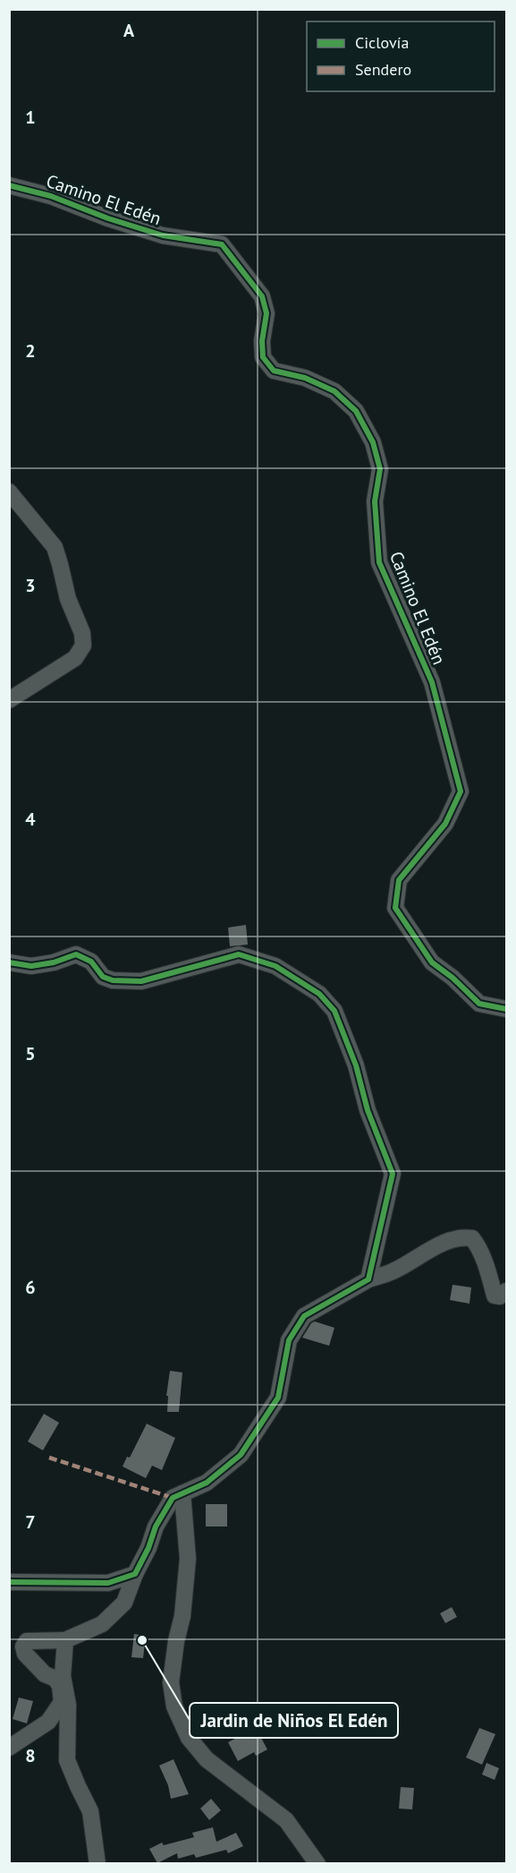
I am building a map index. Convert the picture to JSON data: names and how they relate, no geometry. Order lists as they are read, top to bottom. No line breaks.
{"streets":{"street":["Camino El Edén"]},"places":["Jardin de Niños El Edén"],"legend":["Ciclovía","Sendero"],"grid":{"columns":["A"],"rows":["1","2","3","4","5","6","7","8"]}}
